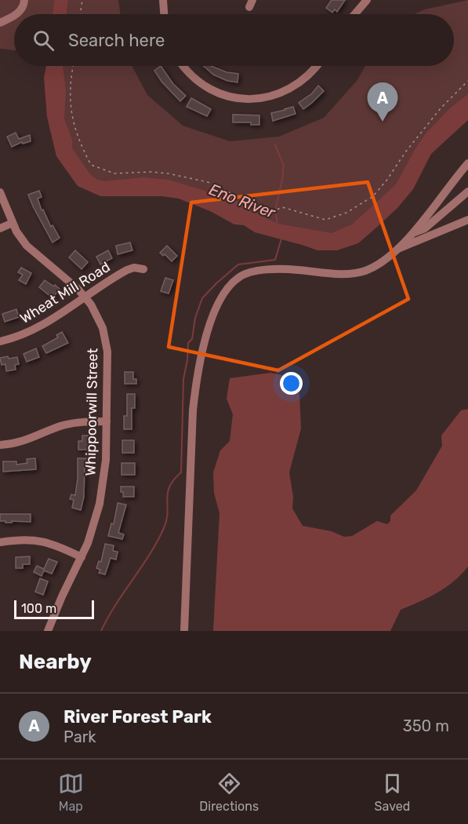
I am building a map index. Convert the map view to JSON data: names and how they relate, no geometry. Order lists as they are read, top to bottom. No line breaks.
{"streets":{"street":["Wheat Mill Road","Whippoorwill Street"]},"crossings":[["Wheat Mill Road","Whippoorwill Street"]],"water":["Eno River"],"scale_bar":"100 m","page":{"search":"Search here","pins":"A","scale":"100 m","heading":"Nearby","list":[{"mark":"A","name":"River Forest Park","note":"Park","value":"350 m"}],"nav":["Map","Directions","Saved"]}}
